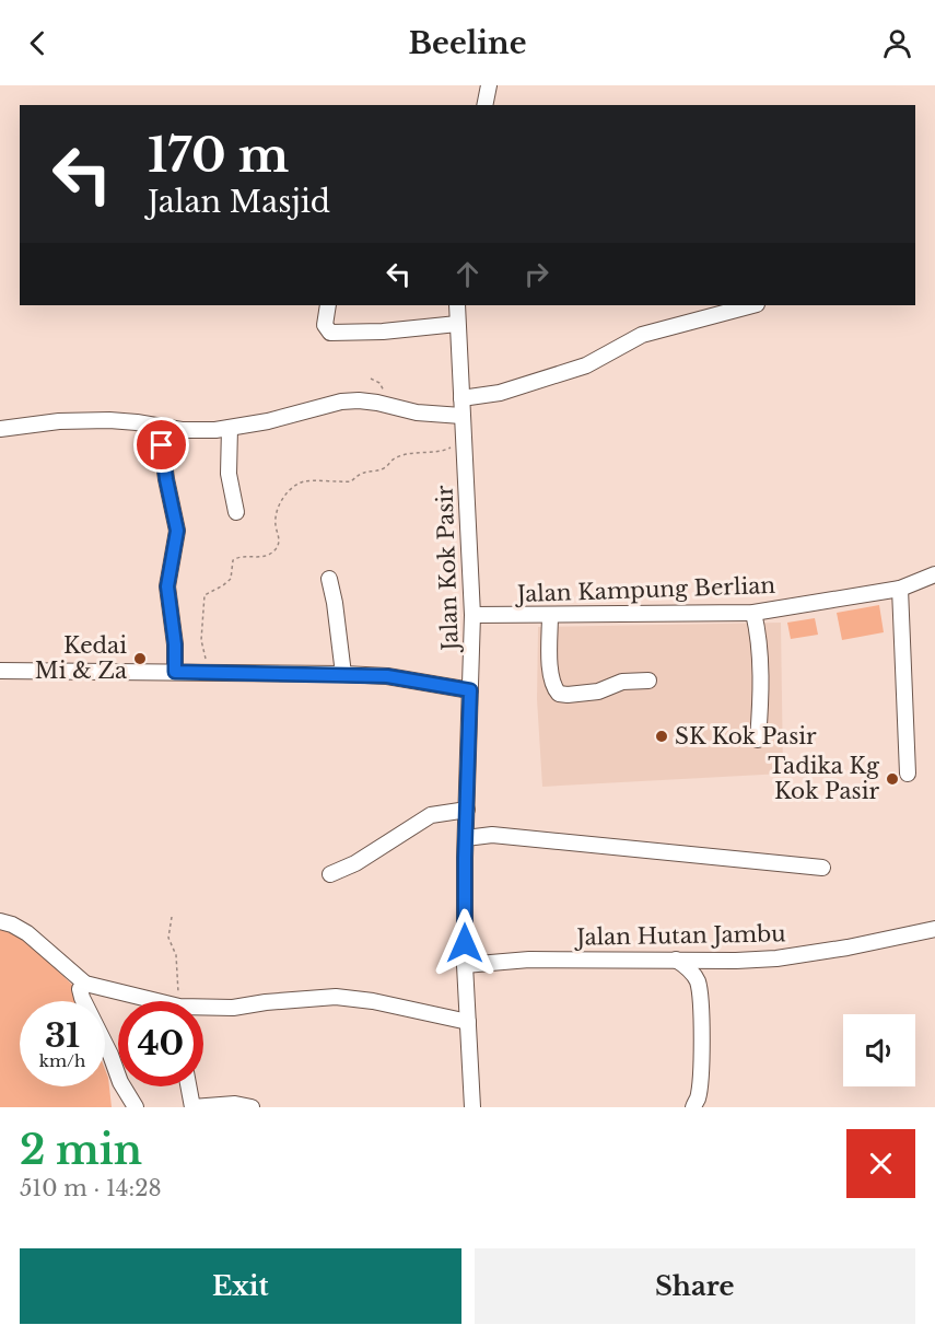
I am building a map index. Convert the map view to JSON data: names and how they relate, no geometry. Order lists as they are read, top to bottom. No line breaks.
{"streets":{"street":["Jalan Kok Pasir","Jalan Kampung Berlian","Jalan Hutan Jambu"]},"crossings":[["Jalan Kok Pasir","Jalan Kampung Berlian"],["Jalan Kok Pasir","Jalan Hutan Jambu"]],"places":["Kedai Mi & Za","SK Kok Pasir","Tadika Kg Kok Pasir"],"page":{"header":"Beeline","turn":["170 m","Jalan Masjid"],"speed":"31 km/h","limit":"40","heading":["2 min","510 m · 14:28"],"buttons":["Exit","Share"]}}
